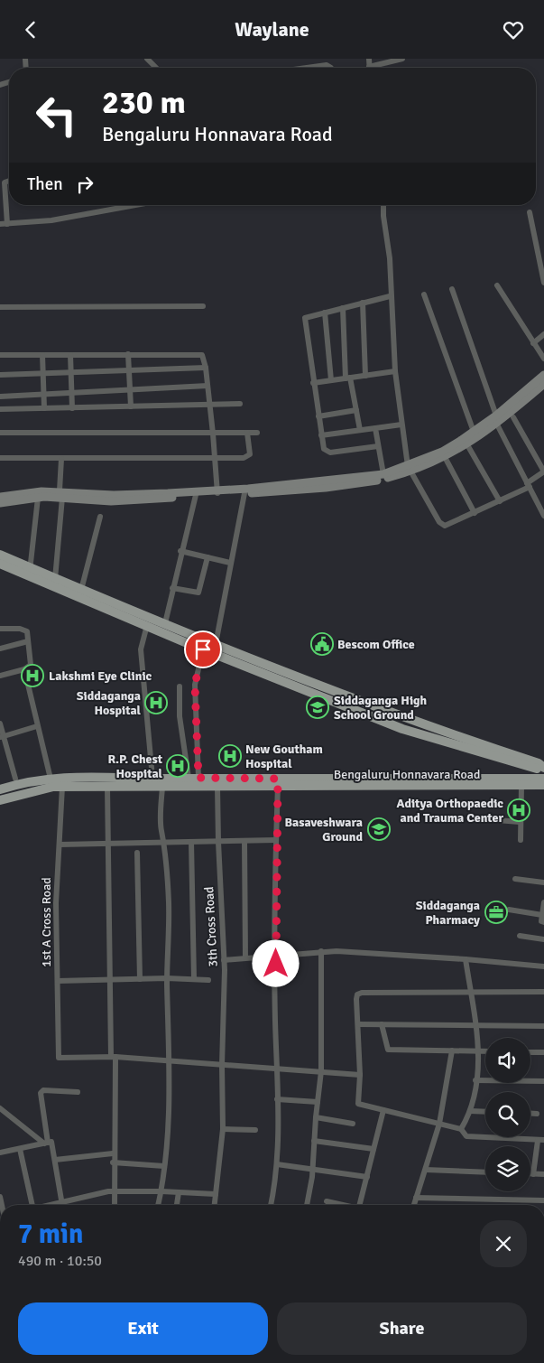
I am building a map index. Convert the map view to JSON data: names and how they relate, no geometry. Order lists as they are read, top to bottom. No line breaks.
{"streets":{"main road":["Bengaluru Honnavara Road"],"street":["1st A Cross Road","3th Cross Road"]},"crossings":[["Bengaluru Honnavara Road","1st A Cross Road"],["Bengaluru Honnavara Road","3th Cross Road"]],"places":{"public building":["Bescom Office"],"hospital":["Lakshmi Eye Clinic","Siddaganga Hospital","New Goutham Hospital","R.P. Chest Hospital","Aditya Orthopaedic and Trauma Center"],"school or university":["Siddaganga High School Ground","Basaveshwara Ground"],"office":["Siddaganga Pharmacy"]},"page":{"header":"Waylane","turn":["230 m","Bengaluru Honnavara Road"],"then":"Then","heading":["7 min","490 m · 10:50"],"buttons":["Exit","Share"]}}
